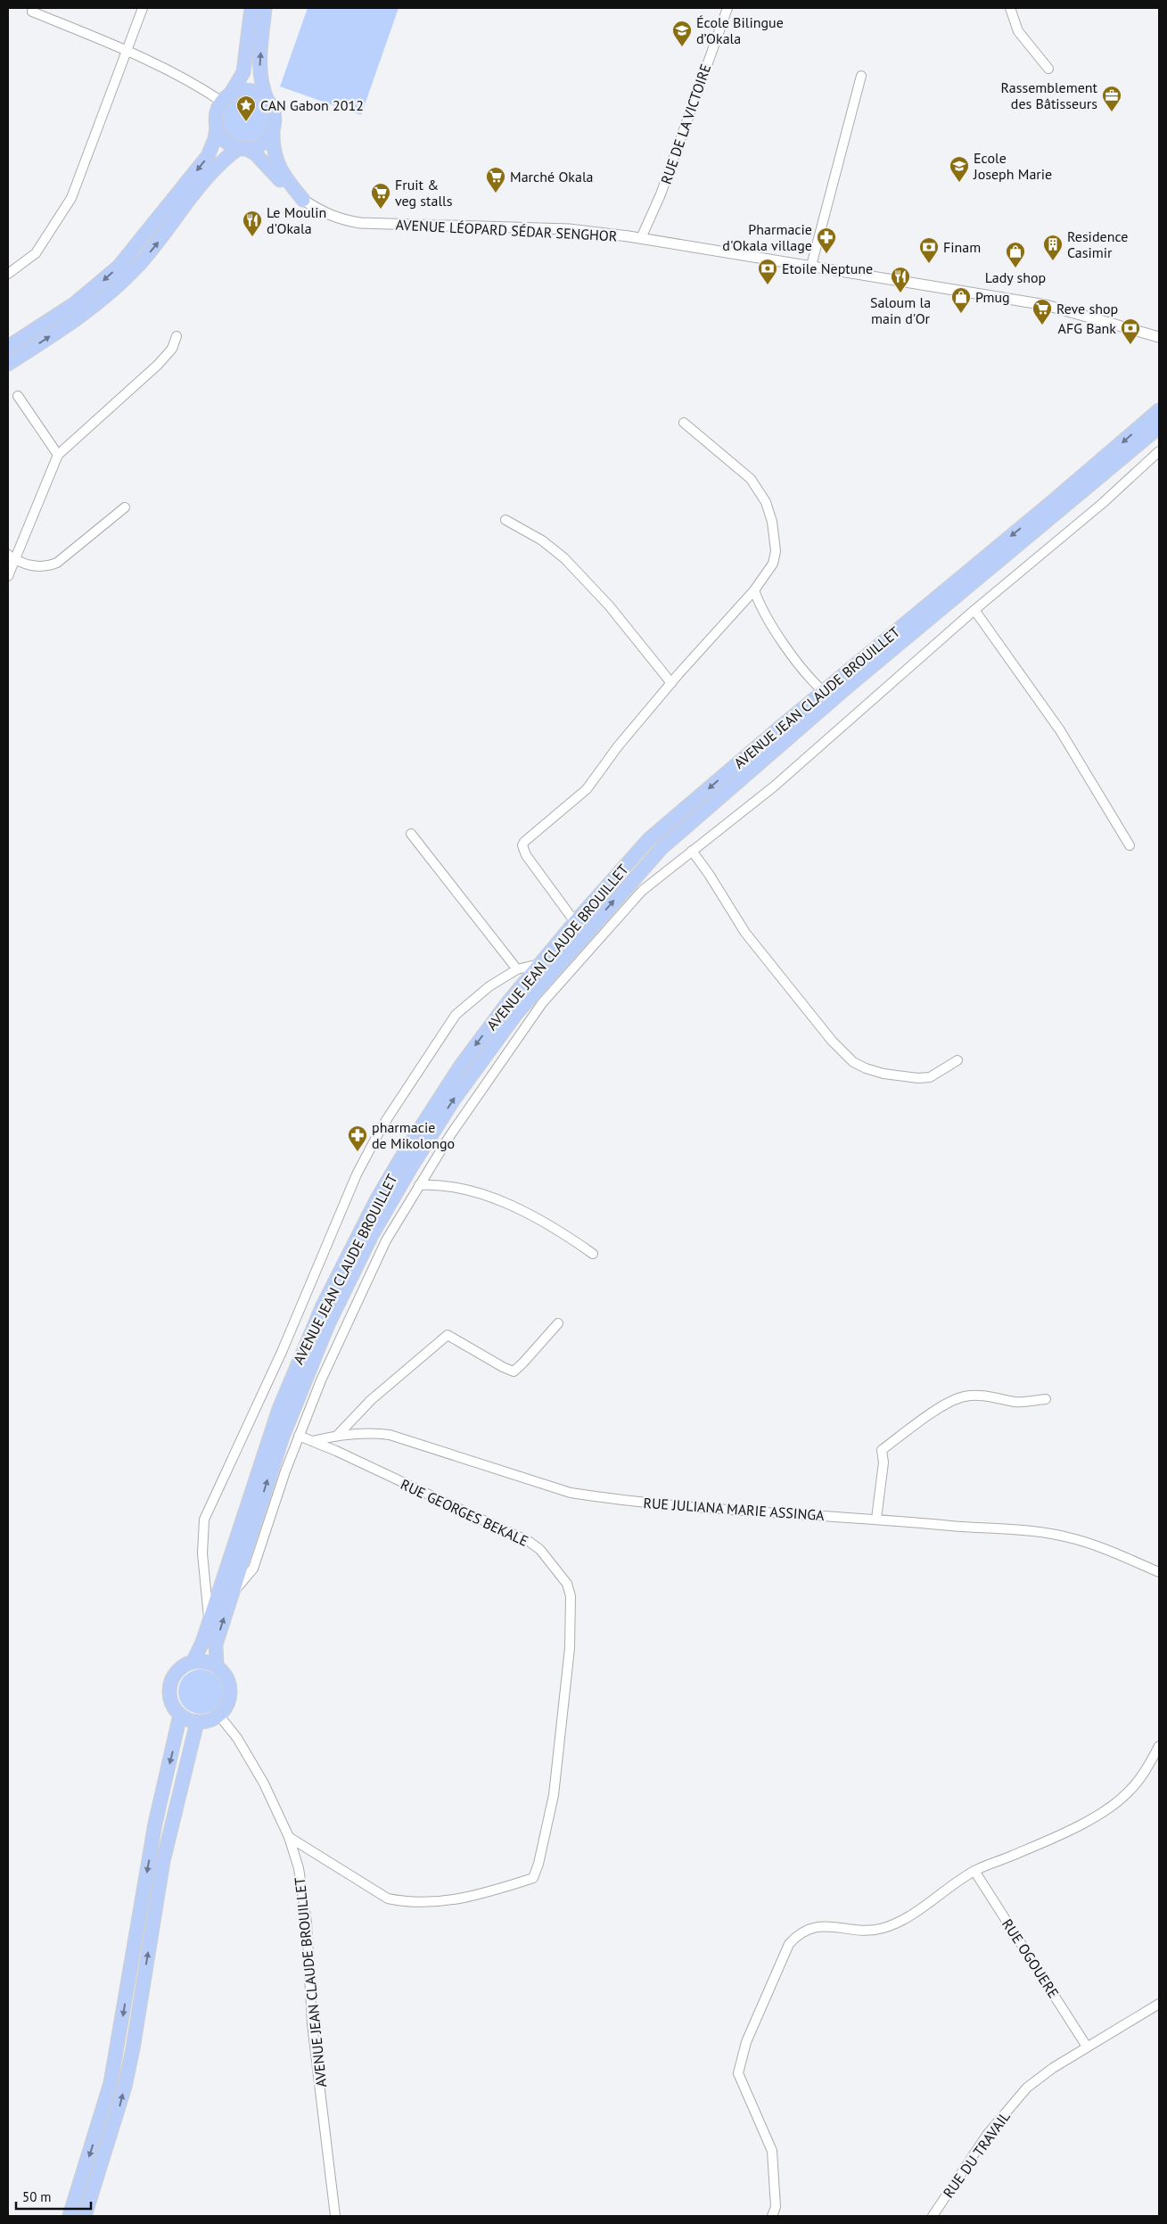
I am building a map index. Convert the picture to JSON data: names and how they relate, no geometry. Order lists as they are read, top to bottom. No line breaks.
{"streets":{"main road":["AVENUE JEAN CLAUDE BROUILLET"],"street":["RUE DE LA VICTOIRE","AVENUE LÉOPARD SÉDAR SENGHOR","RUE JULIANA MARIE ASSINGA","RUE GEORGES BEKALE","RUE OGOUERE","RUE DU TRAVAIL"]},"crossings":[["RUE DE LA VICTOIRE","AVENUE LÉOPARD SÉDAR SENGHOR"],["AVENUE JEAN CLAUDE BROUILLET","RUE GEORGES BEKALE"],["RUE JULIANA MARIE ASSINGA","RUE GEORGES BEKALE"],["RUE OGOUERE","RUE DU TRAVAIL"]],"places":{"school or university":["École Bilingue d’Okala","Ecole Joseph Marie"],"office":["Rassemblement des Bâtisseurs"],"place":["CAN Gabon 2012"],"supermarket":["Marché Okala","Fruit & veg stalls","Reve shop"],"restaurant":["Le Moulin d'Okala","Saloum la main d'Or"],"pharmacy":["Pharmacie d'Okala village","pharmacie de Mikolongo"],"building":["Residence Casimir"],"bank":["Finam","Etoile Neptune","AFG Bank"],"shop":["Lady shop","Pmug"]},"scale_bar":"50 m"}
